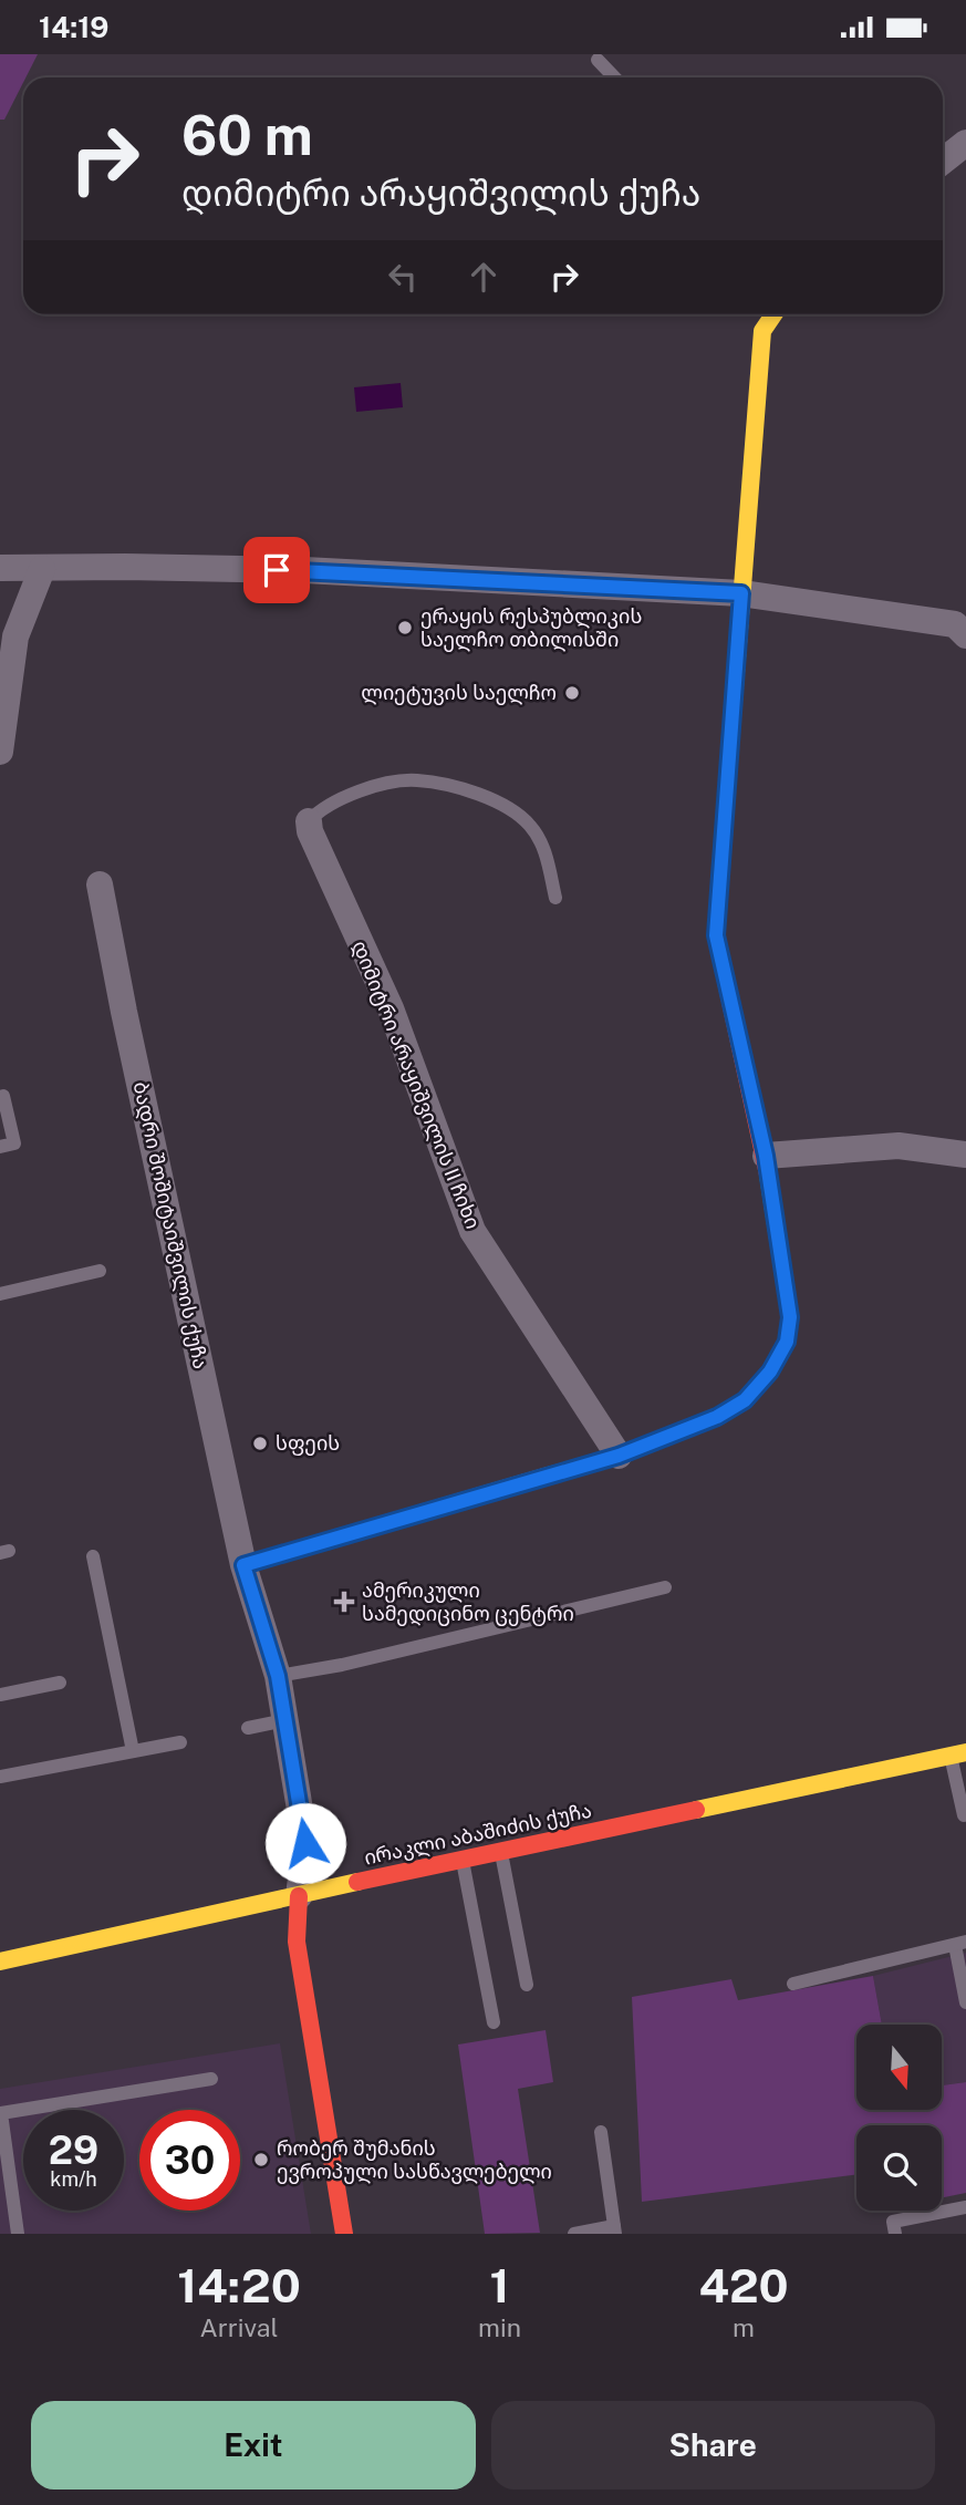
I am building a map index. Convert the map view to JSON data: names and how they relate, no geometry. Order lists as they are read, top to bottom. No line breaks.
{"streets":{"street":["დიმიტრი არაყიშვილის II ჩიხი","ბადრი შოშიტაიშვილის ქუჩა","ირაკლი აბაშიძის ქუჩა"]},"crossings":[["ბადრი შოშიტაიშვილის ქუჩა","ირაკლი აბაშიძის ქუჩა"]],"places":{"other":["ერაყის რესპუბლიკის საელჩო თბილისში","ლიეტუვის საელჩო","სფეის","რობერ შუმანის ევროპული სასწავლებელი"],"health":["ამერიკული სამედიცინო ცენტრი"]},"north":"bottom","page":{"status":"14:19","turn":["60 m","დიმიტრი არაყიშვილის ქუჩა"],"speed":"29 km/h","limit":"30","eta":["14:20","Arrival","1","min","420","m"],"buttons":["Exit","Share"]}}
